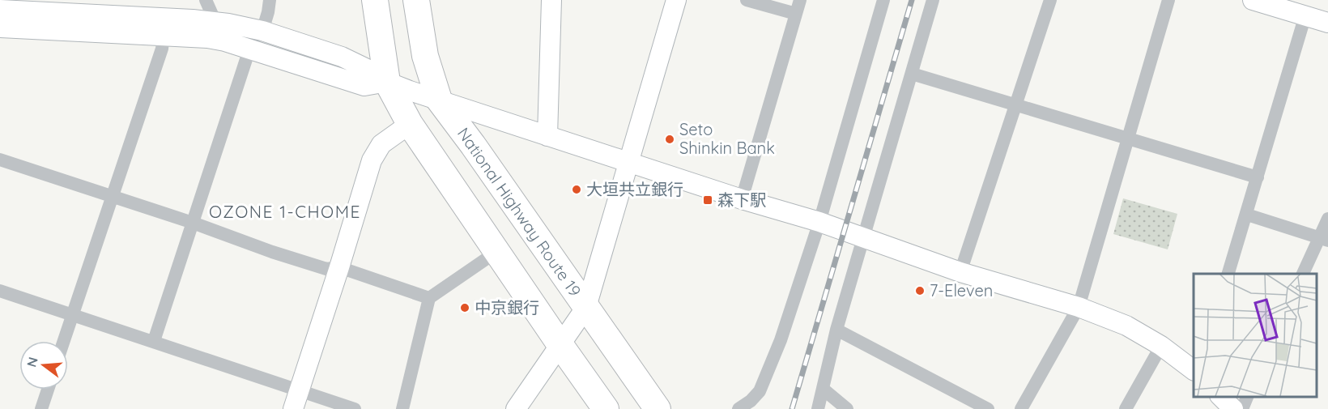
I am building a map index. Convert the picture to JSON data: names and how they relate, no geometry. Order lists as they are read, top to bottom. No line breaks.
{"streets":{"highway":["National Highway Route 19"]},"districts":["OZONE 1-CHOME"],"places":{"other":["Seto Shinkin Bank","大垣共立銀行","7-Eleven","中京銀行"],"transit":["森下駅"]},"north":"left"}
